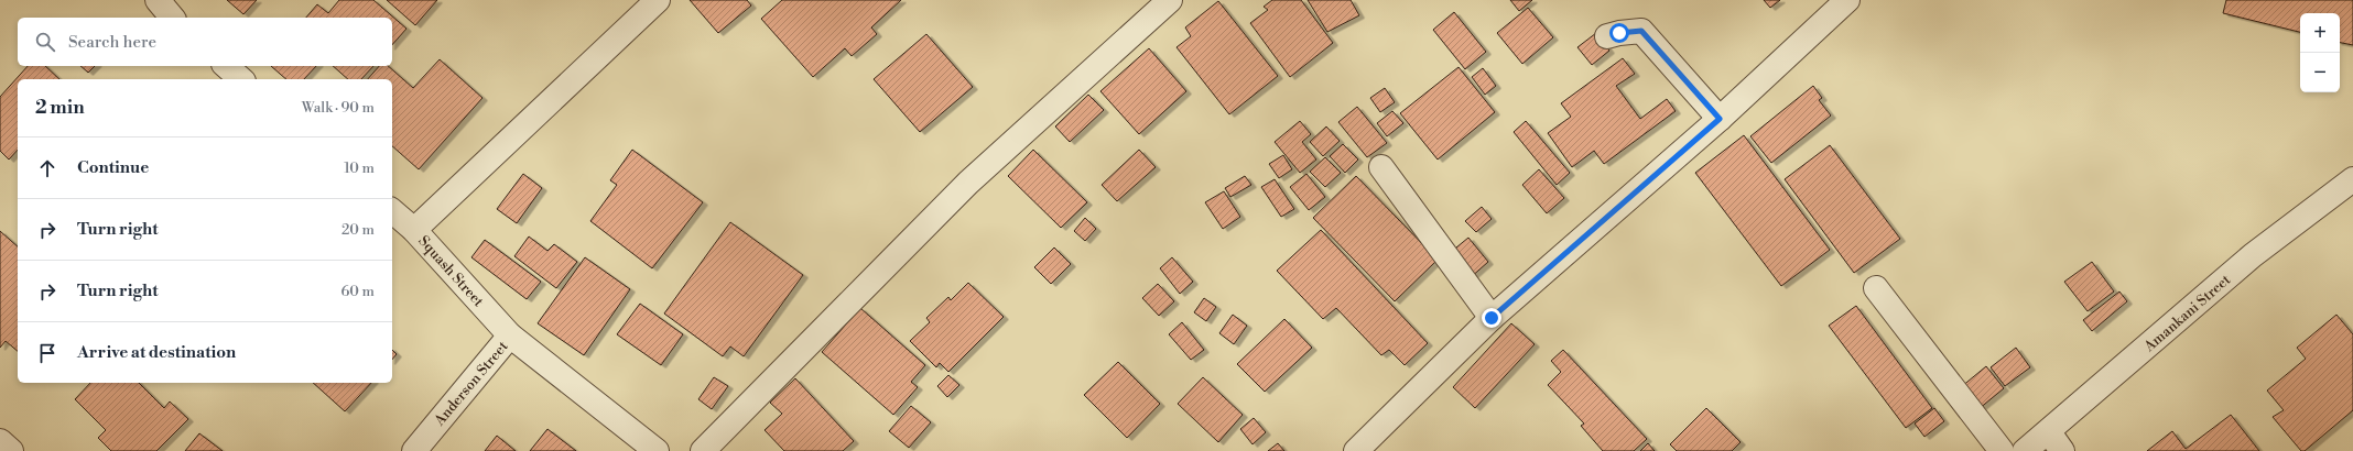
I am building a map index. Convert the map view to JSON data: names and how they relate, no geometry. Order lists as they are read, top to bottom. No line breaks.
{"streets":{"street":["Squash Street","Amankani Street","Anderson Street"]},"crossings":[["Squash Street","Anderson Street"]],"page":{"map_buttons":["+","−"],"search":"Search here","heading":["2 min","Walk · 90 m"],"list":[["Continue","10 m"],["Turn right","20 m"],["Turn right","60 m"],"Arrive at destination"]}}
